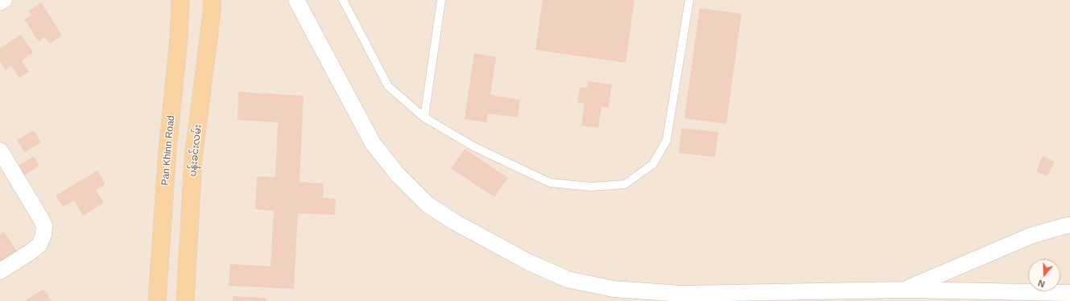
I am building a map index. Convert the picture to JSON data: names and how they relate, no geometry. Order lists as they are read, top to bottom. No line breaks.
{"streets":{"main road":["Pan Khinn Road","ပန်းခင်းလမ်း"]},"north":"bottom"}
